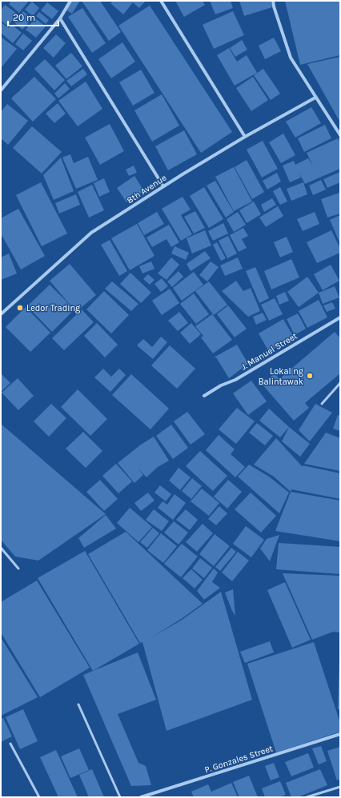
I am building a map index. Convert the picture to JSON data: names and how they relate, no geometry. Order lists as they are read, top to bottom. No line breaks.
{"streets":{"street":["8th Avenue","J. Manuel Street","P. Gonzales Street"]},"places":["Ledor Trading","Lokal ng Balintawak"],"scale_bar":"20 m"}
